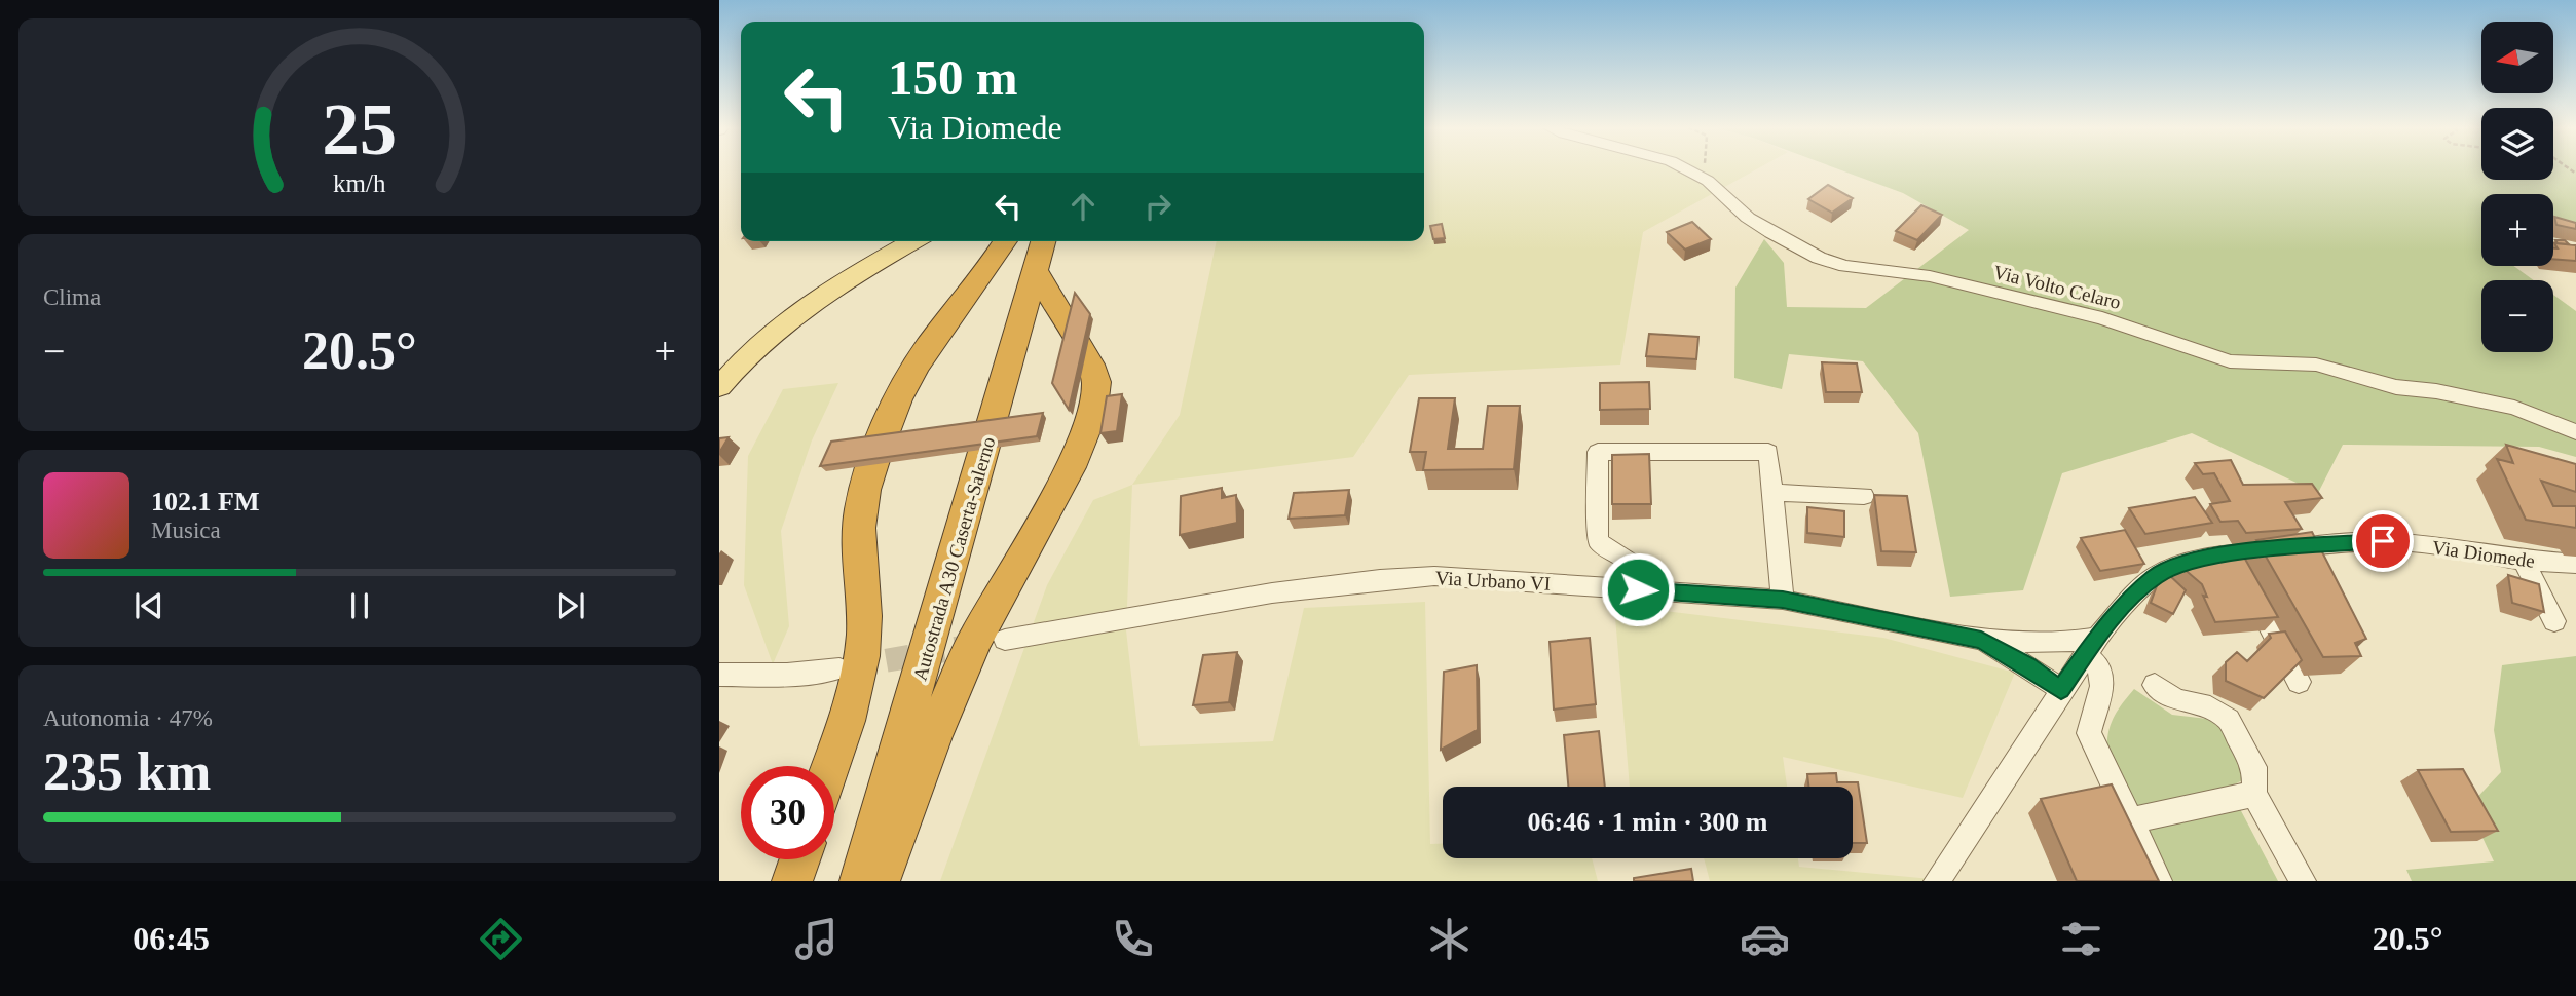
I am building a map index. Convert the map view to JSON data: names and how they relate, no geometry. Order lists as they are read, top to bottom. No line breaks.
{"streets":{"highway":["Autostrada A30 Caserta-Salerno"],"street":["Via Volto Celaro","Via Diomede","Via Urbano VI"]},"crossings":[["Via Diomede","Via Urbano VI"]],"north":"left","page":{"map_buttons":["+","−"],"turn":["150 m","Via Diomede"],"tile":["Clima",["Autonomia · 47%","235 km"]],"heat":["−","20.5°","+"],"song":["102.1 FM","Musica"],"limit":"30","trip":"06:46 · 1 min · 300 m","tabs":["06:45","20.5°"],"gauge":["25","km/h"]}}
